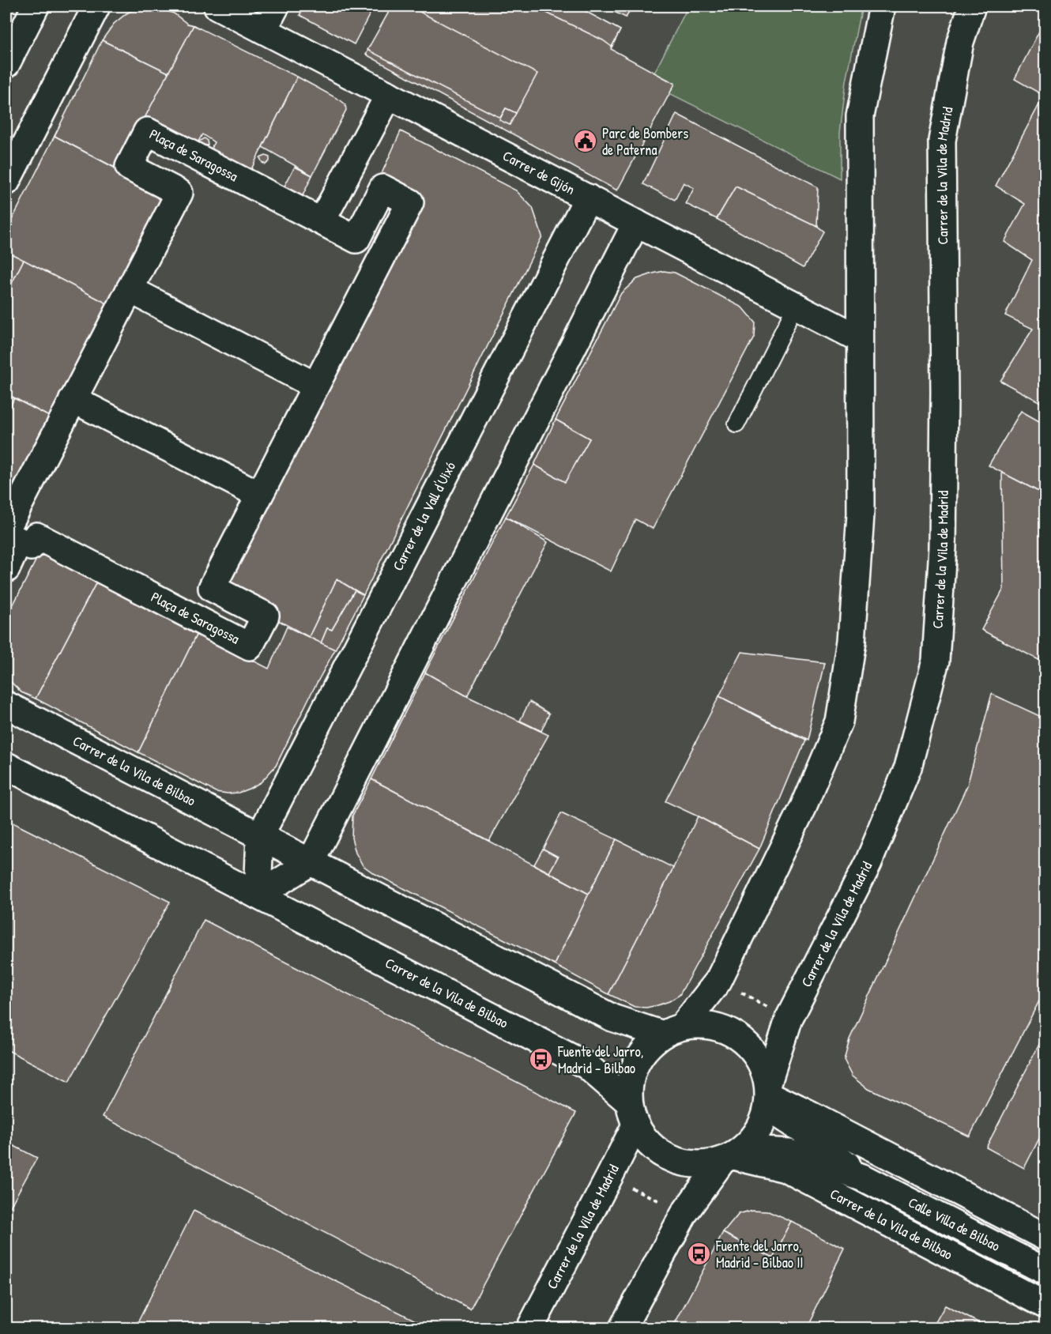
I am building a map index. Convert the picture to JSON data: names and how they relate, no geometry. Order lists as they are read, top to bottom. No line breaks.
{"streets":{"street":["Plaça de Saragossa","Carrer de Gijón","Carrer de la Vila de Madrid","Carrer de la Vall d'Uixó","Carrer de la Vila de Bilbao","Calle Villa de Bilbao"]},"crossings":[["Carrer de Gijón","Carrer de la Vall d'Uixó"],["Carrer de la Vila de Madrid","Carrer de la Vila de Bilbao"],["Carrer de la Vila de Madrid","Calle Villa de Bilbao"],["Carrer de la Vall d'Uixó","Carrer de la Vila de Bilbao"],["Carrer de la Vila de Bilbao","Calle Villa de Bilbao"]],"places":{"public building":["Parc de Bombers de Paterna"],"bus stop":["Fuente del Jarro, Madrid - Bilbao","Fuente del Jarro, Madrid - Bilbao II"]}}
